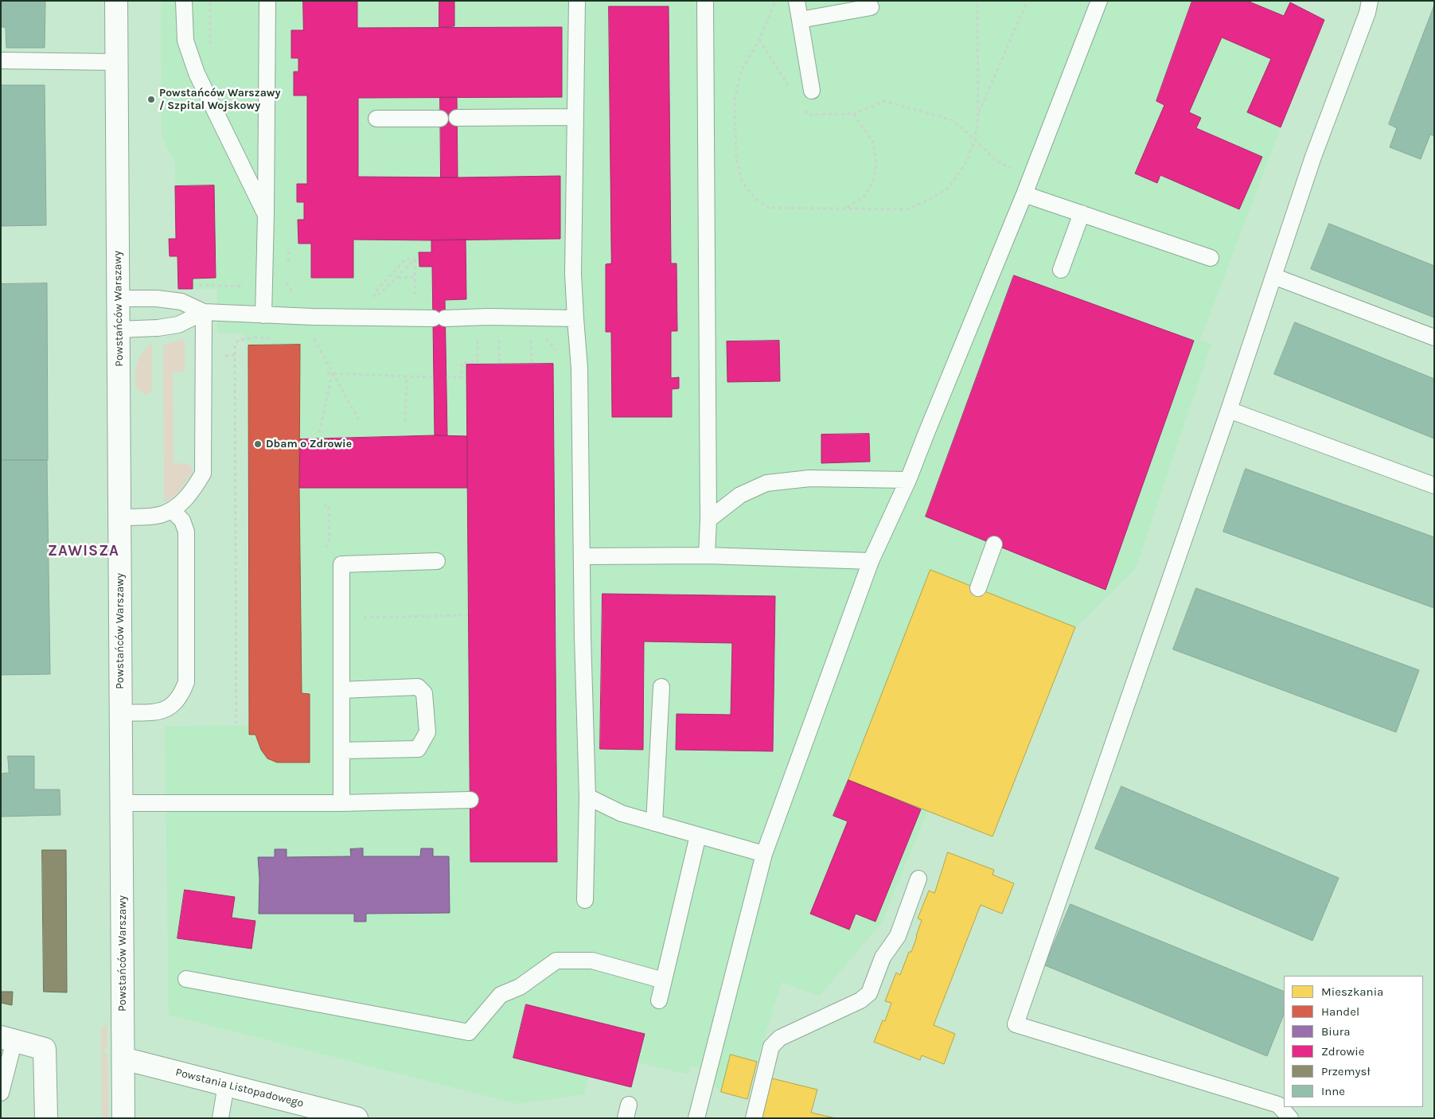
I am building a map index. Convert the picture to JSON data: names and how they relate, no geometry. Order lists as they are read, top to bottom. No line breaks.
{"streets":{"street":["Powstańców Warszawy","Powstania Listopadowego"]},"crossings":[["Powstańców Warszawy","Powstania Listopadowego"]],"districts":["ZAWISZA"],"places":["Powstańców Warszawy / Szpital Wojskowy","Dbam o Zdrowie"],"legend":["Mieszkania","Handel","Biura","Zdrowie","Przemysł","Inne"]}
